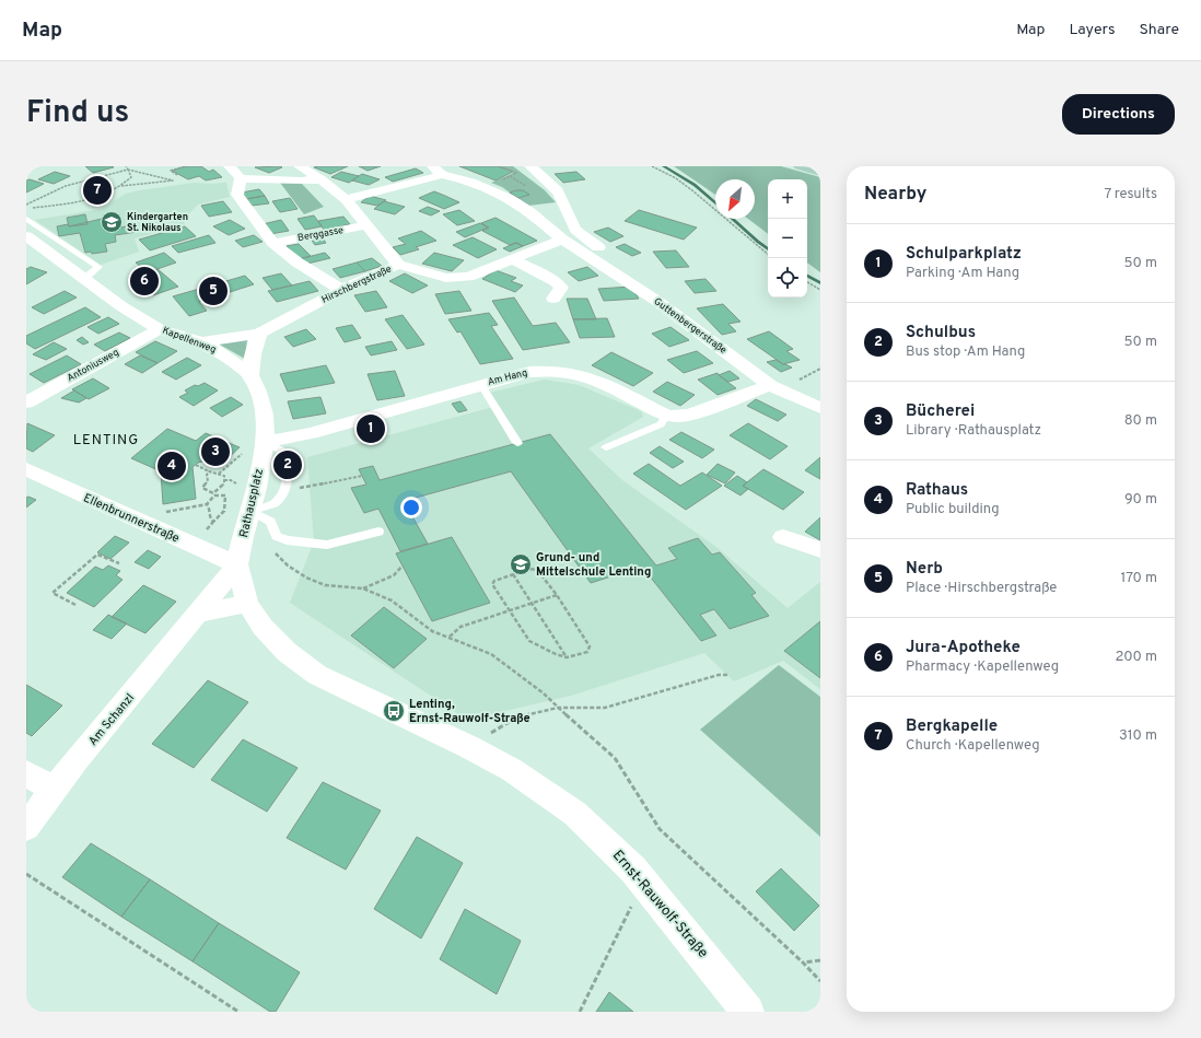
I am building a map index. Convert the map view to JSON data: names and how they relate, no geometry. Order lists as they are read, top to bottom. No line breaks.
{"streets":{"street":["Berggasse","Hirschbergstraße","Guttenbergerstraße","Kapellenweg","Antoniusweg","Am Hang","Rathausplatz","Ellenbrunnerstraße","Am Schanzl","Ernst-Rauwolf-Straße"]},"crossings":[["Berggasse","Hirschbergstraße"],["Hirschbergstraße","Guttenbergerstraße"],["Hirschbergstraße","Kapellenweg"],["Guttenbergerstraße","Am Hang"],["Kapellenweg","Antoniusweg"],["Kapellenweg","Am Hang"],["Kapellenweg","Rathausplatz"],["Am Hang","Rathausplatz"],["Rathausplatz","Ellenbrunnerstraße"],["Rathausplatz","Am Schanzl"],["Rathausplatz","Ernst-Rauwolf-Straße"],["Ellenbrunnerstraße","Am Schanzl"],["Ellenbrunnerstraße","Ernst-Rauwolf-Straße"],["Am Schanzl","Ernst-Rauwolf-Straße"]],"districts":["LENTING"],"places":{"school or university":["Kindergarten St. Nikolaus","Grund- und Mittelschule Lenting"],"bus stop":["Lenting, Ernst-Rauwolf-Straße"]},"north":"bottom left","page":{"header":"Map","nav":["Map","Layers","Share"],"title":"Find us","buttons":"Directions","heading":["Nearby","7 results"],"pins":["7","6","5","1","3","2","4"],"map_buttons":["+","−"],"list":[{"mark":"1","name":"Schulparkplatz","note":"Parking · Am Hang","value":"50 m"},{"mark":"2","name":"Schulbus","note":"Bus stop · Am Hang","value":"50 m"},{"mark":"3","name":"Bücherei","note":"Library · Rathausplatz","value":"80 m"},{"mark":"4","name":"Rathaus","note":"Public building","value":"90 m"},{"mark":"5","name":"Nerb","note":"Place · Hirschbergstraße","value":"170 m"},{"mark":"6","name":"Jura-Apotheke","note":"Pharmacy · Kapellenweg","value":"200 m"},{"mark":"7","name":"Bergkapelle","note":"Church · Kapellenweg","value":"310 m"}]}}
